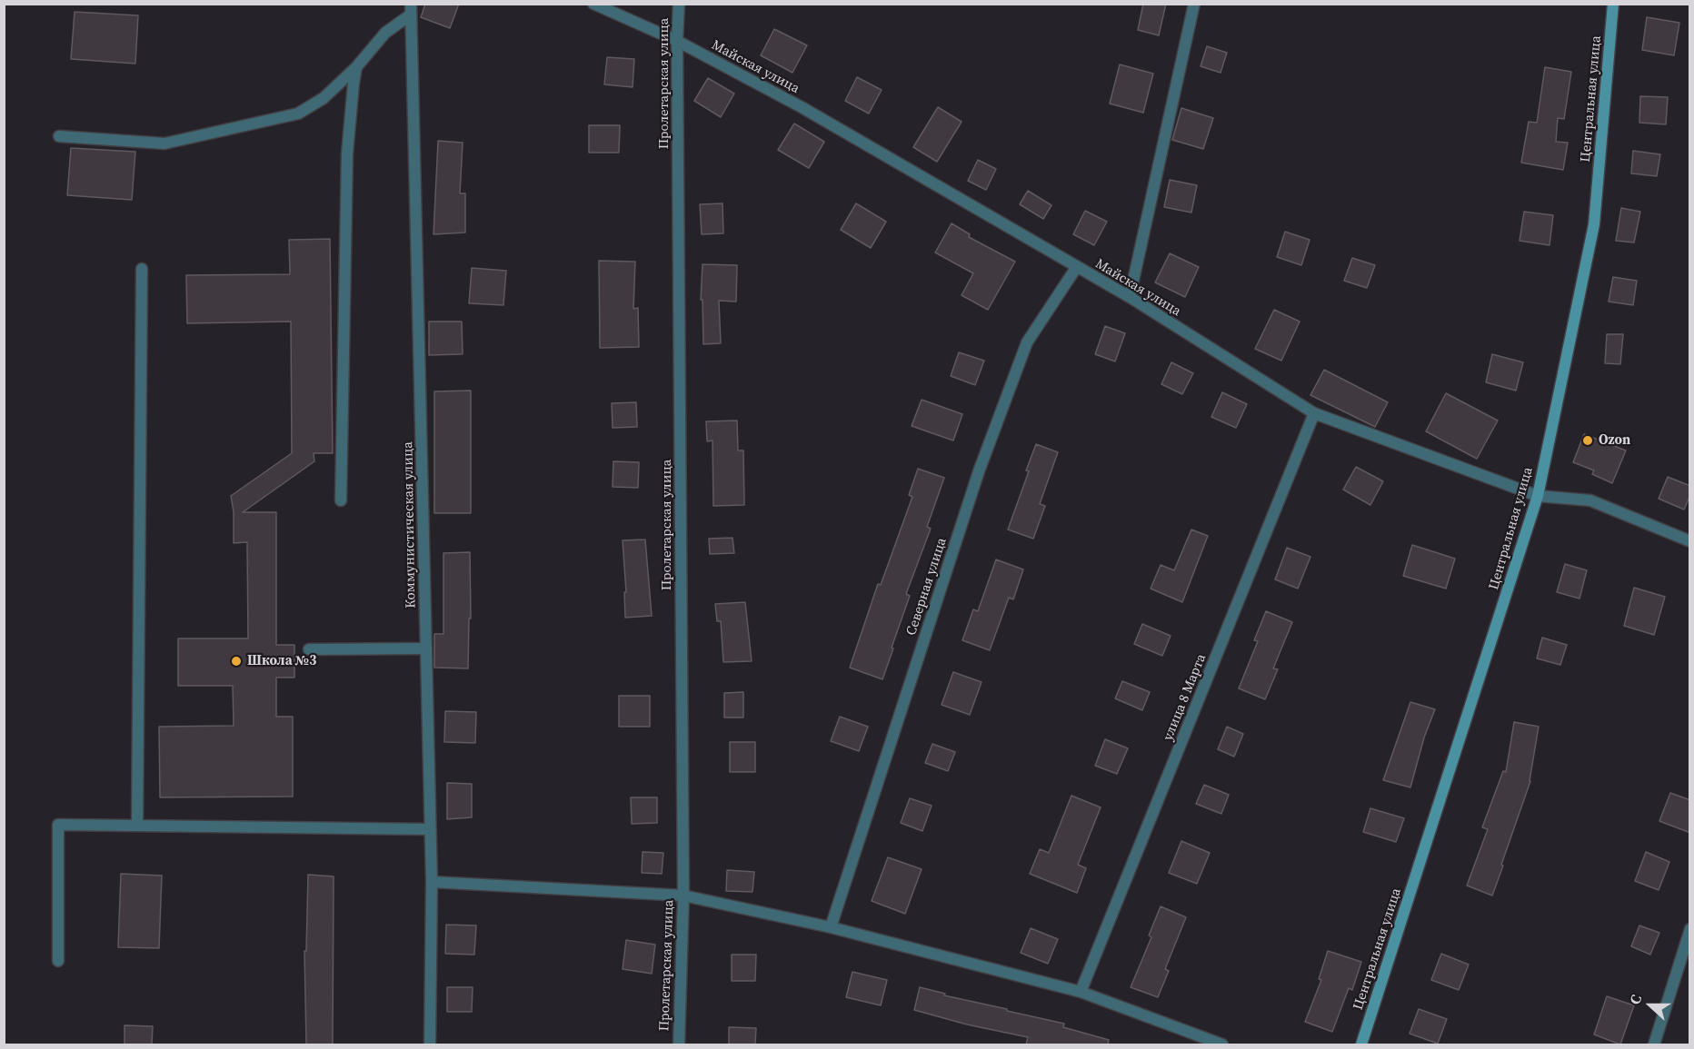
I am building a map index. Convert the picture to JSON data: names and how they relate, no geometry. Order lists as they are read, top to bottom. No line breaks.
{"streets":{"main road":["Центральная улица"],"street":["Майская улица","Пролетарская улица","Коммунистическая улица","Северная улица","улица 8 Марта"]},"crossings":[["Майская улица","Пролетарская улица"],["Майская улица","Центральная улица"],["Майская улица","Северная улица"],["Майская улица","улица 8 Марта"]],"places":["Ozon","Школа №3"],"north":"left"}
